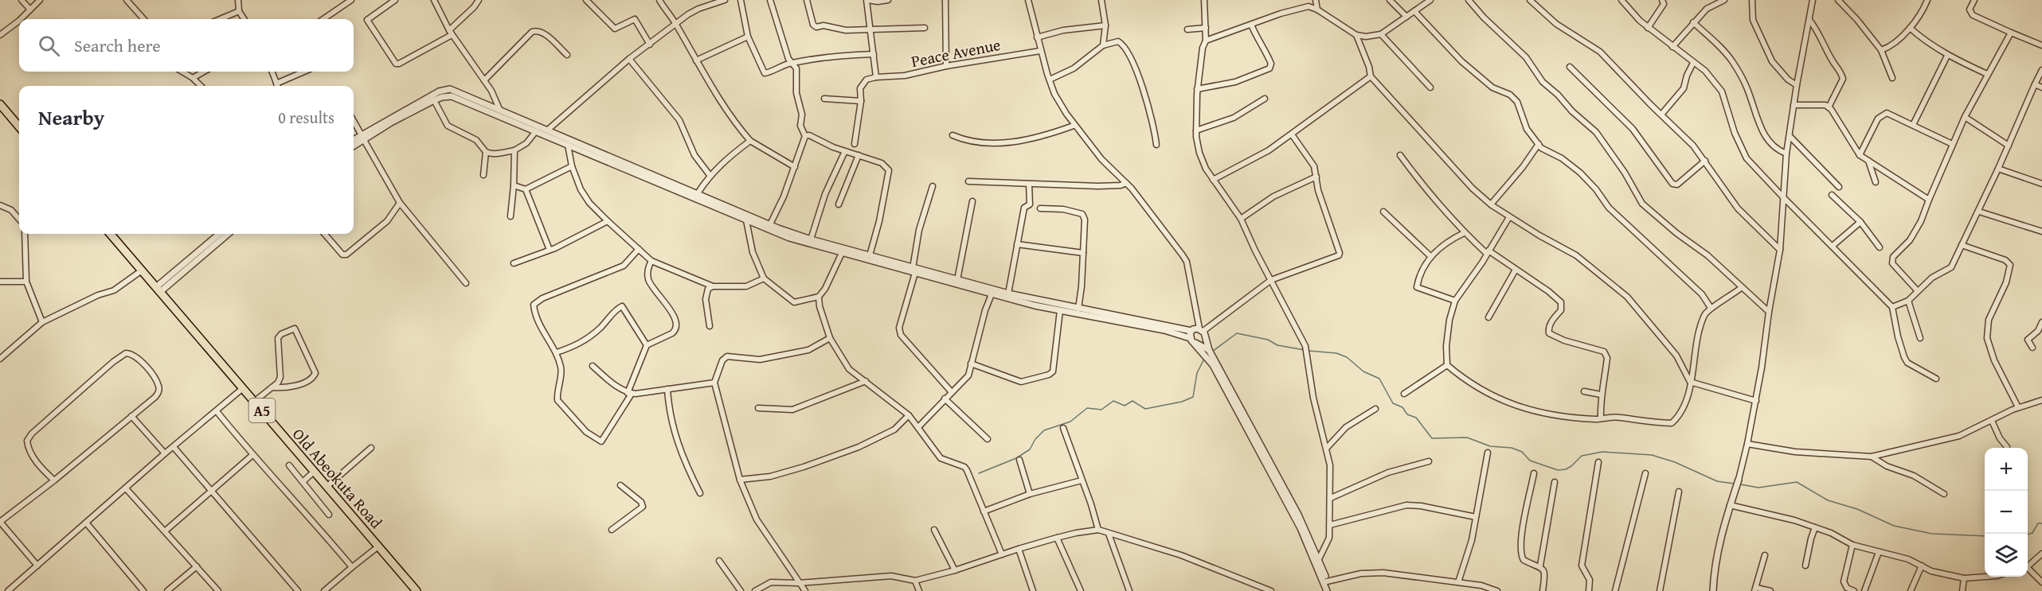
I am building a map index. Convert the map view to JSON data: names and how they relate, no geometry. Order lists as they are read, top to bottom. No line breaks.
{"streets":{"highway":["A5","Old Abeokuta Road"],"street":["Peace Avenue"]},"page":{"search":"Search here","heading":["Nearby","0 results"],"map_buttons":["+","−"]}}
